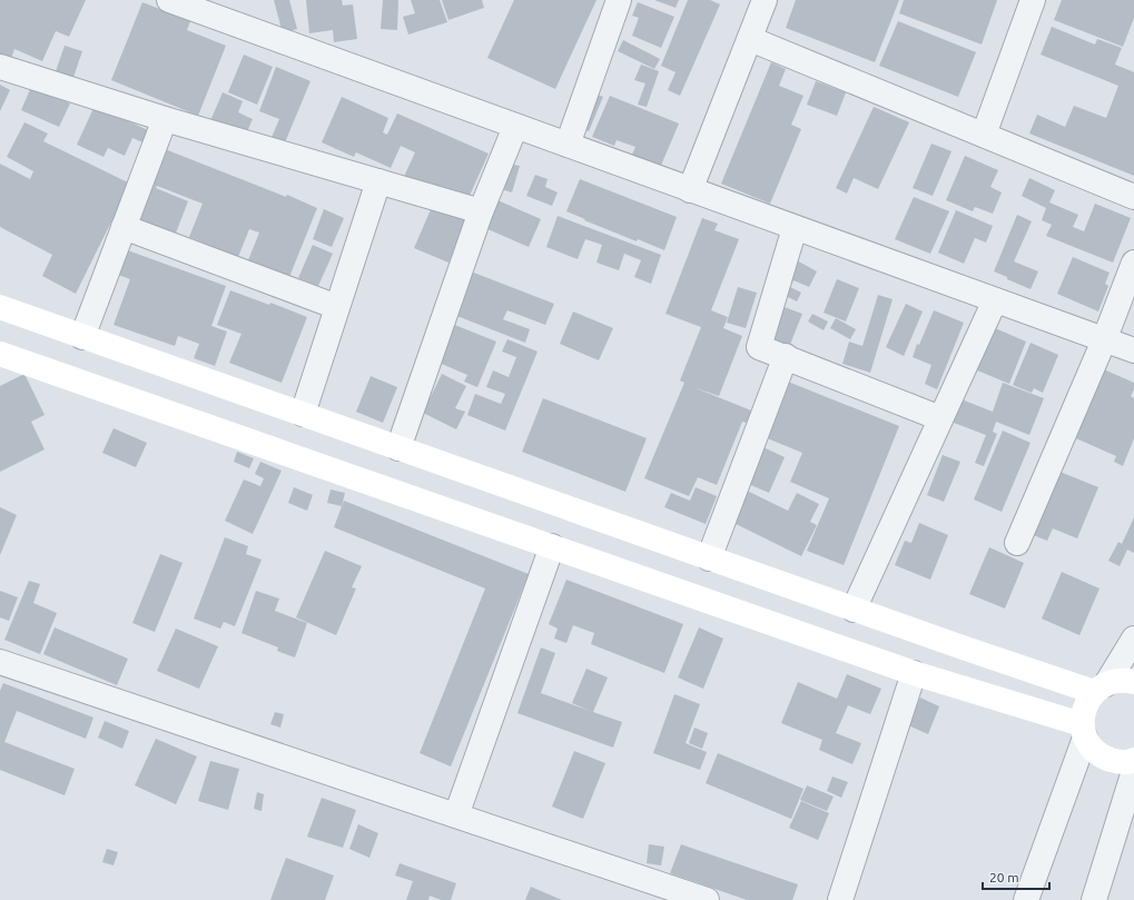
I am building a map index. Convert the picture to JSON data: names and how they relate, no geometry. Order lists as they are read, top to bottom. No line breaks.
{"scale_bar":"20 m"}
